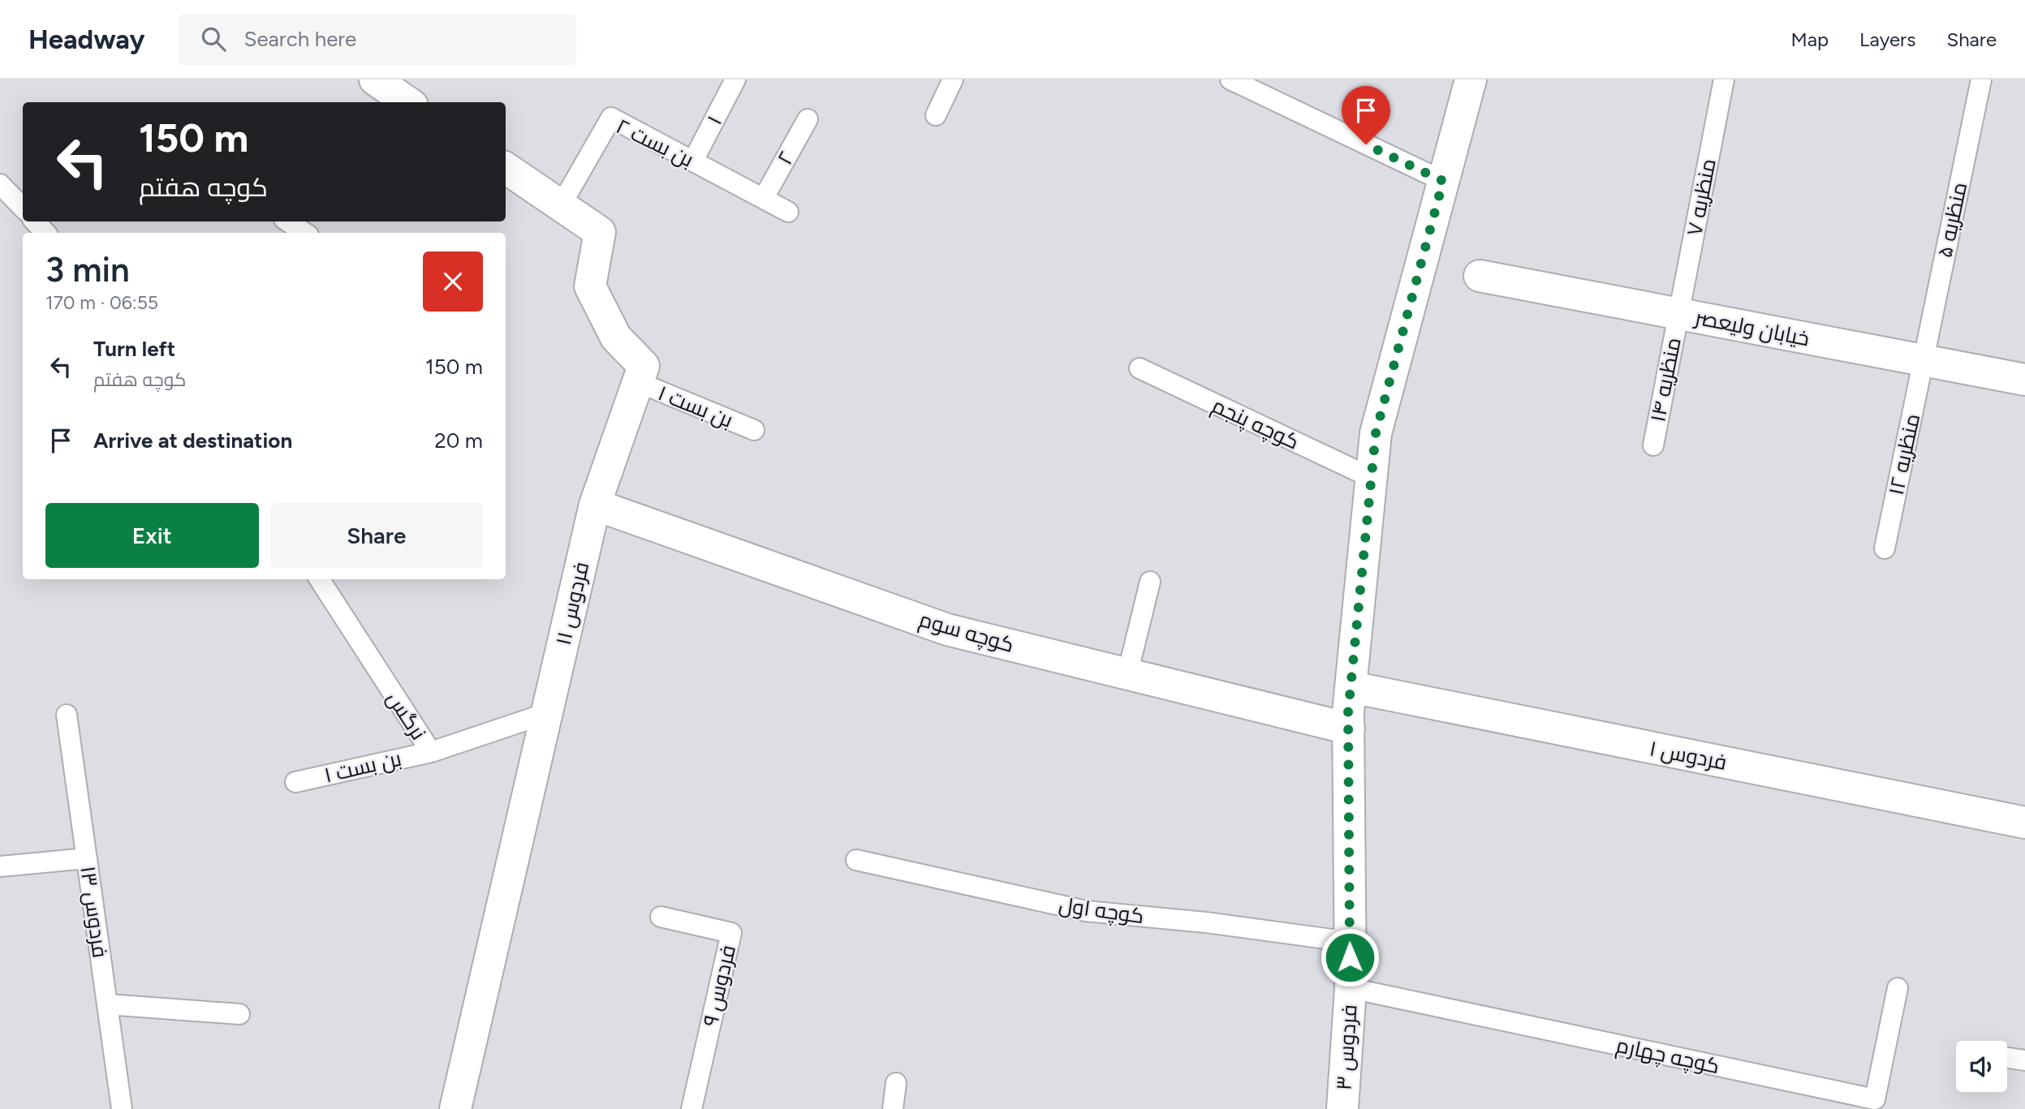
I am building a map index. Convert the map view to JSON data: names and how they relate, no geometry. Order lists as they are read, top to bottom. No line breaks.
{"streets":{"street":["خیابان ولیعصر","فردوس ۱۱","کوچه سوم","فردوس ۱","فردوس ۳"],"lane":["۱","بن بست ۲","۲","منظریه ۷","منظریه ۵","منظریه ۱۴","بن بست ۱","کوچه پنجم","منظریه ۱۲","نرگس","کوچه اول","فردوس ۱۳","فردوس ۹","کوچه چهارم"]},"crossings":[["۱","بن بست ۲"],["بن بست ۲","۲"],["بن بست ۲","فردوس ۱۱"],["منظریه ۷","خیابان ولیعصر"],["منظریه ۷","منظریه ۱۴"],["منظریه ۵","خیابان ولیعصر"],["منظریه ۵","منظریه ۱۲"],["خیابان ولیعصر","منظریه ۱۴"],["خیابان ولیعصر","منظریه ۱۲"],["بن بست ۱","فردوس ۱۱"],["بن بست ۱","نرگس"],["کوچه پنجم","فردوس ۳"],["فردوس ۱۱","کوچه سوم"],["فردوس ۱۱","نرگس"],["کوچه سوم","فردوس ۳"],["فردوس ۱","فردوس ۳"],["کوچه اول","فردوس ۳"],["فردوس ۳","کوچه چهارم"]],"page":{"header":"Headway","search":"Search here","nav":["Map","Layers","Share"],"turn":["150 m","کوچه هفتم"],"heading":["3 min","170 m · 06:55"],"list":[{"name":"Turn left","note":"کوچه هفتم","value":"150 m"},{"name":"Arrive at destination","value":"20 m"}],"buttons":["Exit","Share"]}}
